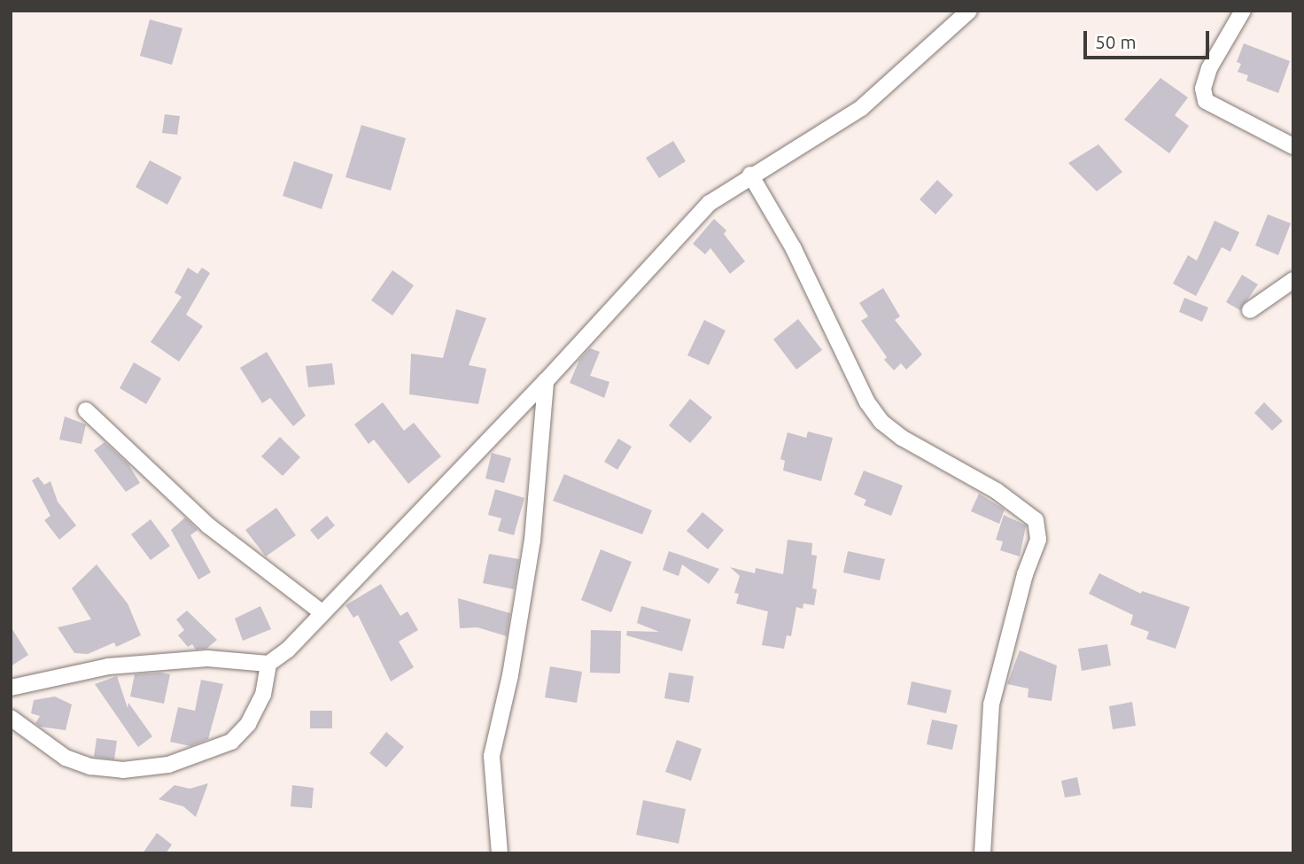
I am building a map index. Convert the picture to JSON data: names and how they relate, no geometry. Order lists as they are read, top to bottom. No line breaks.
{"scale_bar":"50 m"}
